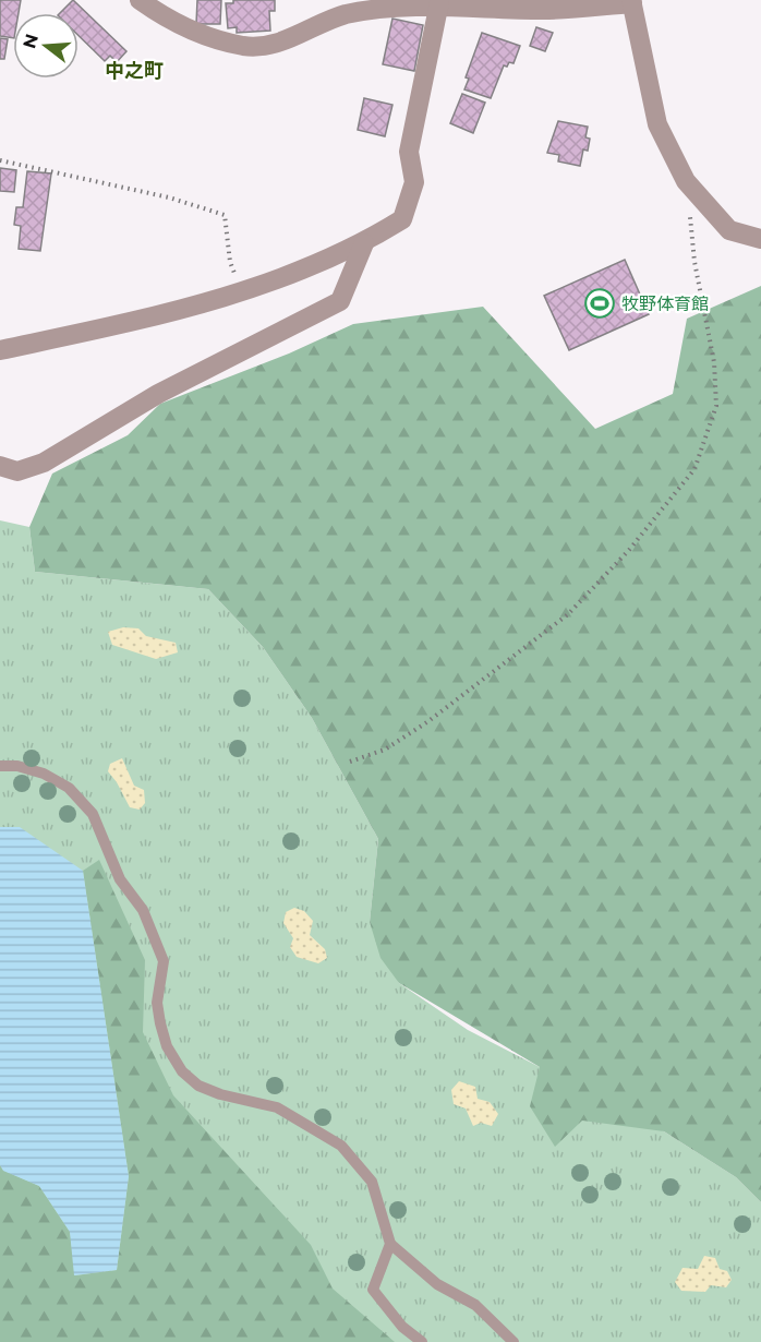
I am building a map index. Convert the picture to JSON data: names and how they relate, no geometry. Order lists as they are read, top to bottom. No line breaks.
{"districts":["中之町"],"places":{"sports":["牧野体育館"]},"north":"left"}
